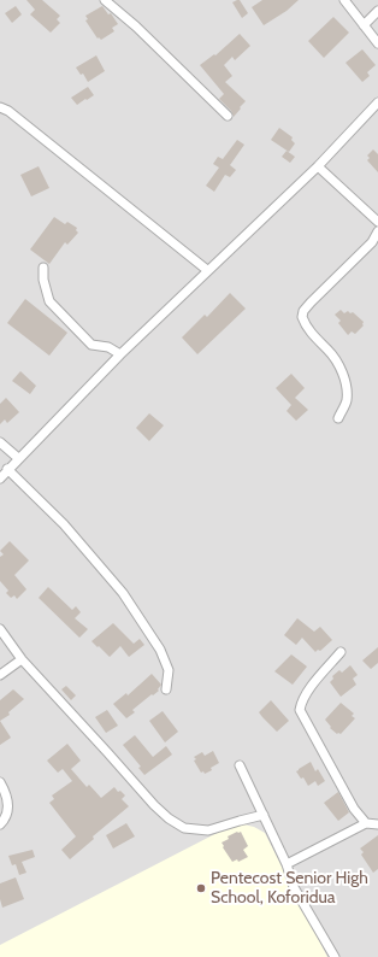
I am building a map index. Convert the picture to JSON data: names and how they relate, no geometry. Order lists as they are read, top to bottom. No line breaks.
{"places":["Pentecost Senior High School, Koforidua"]}
